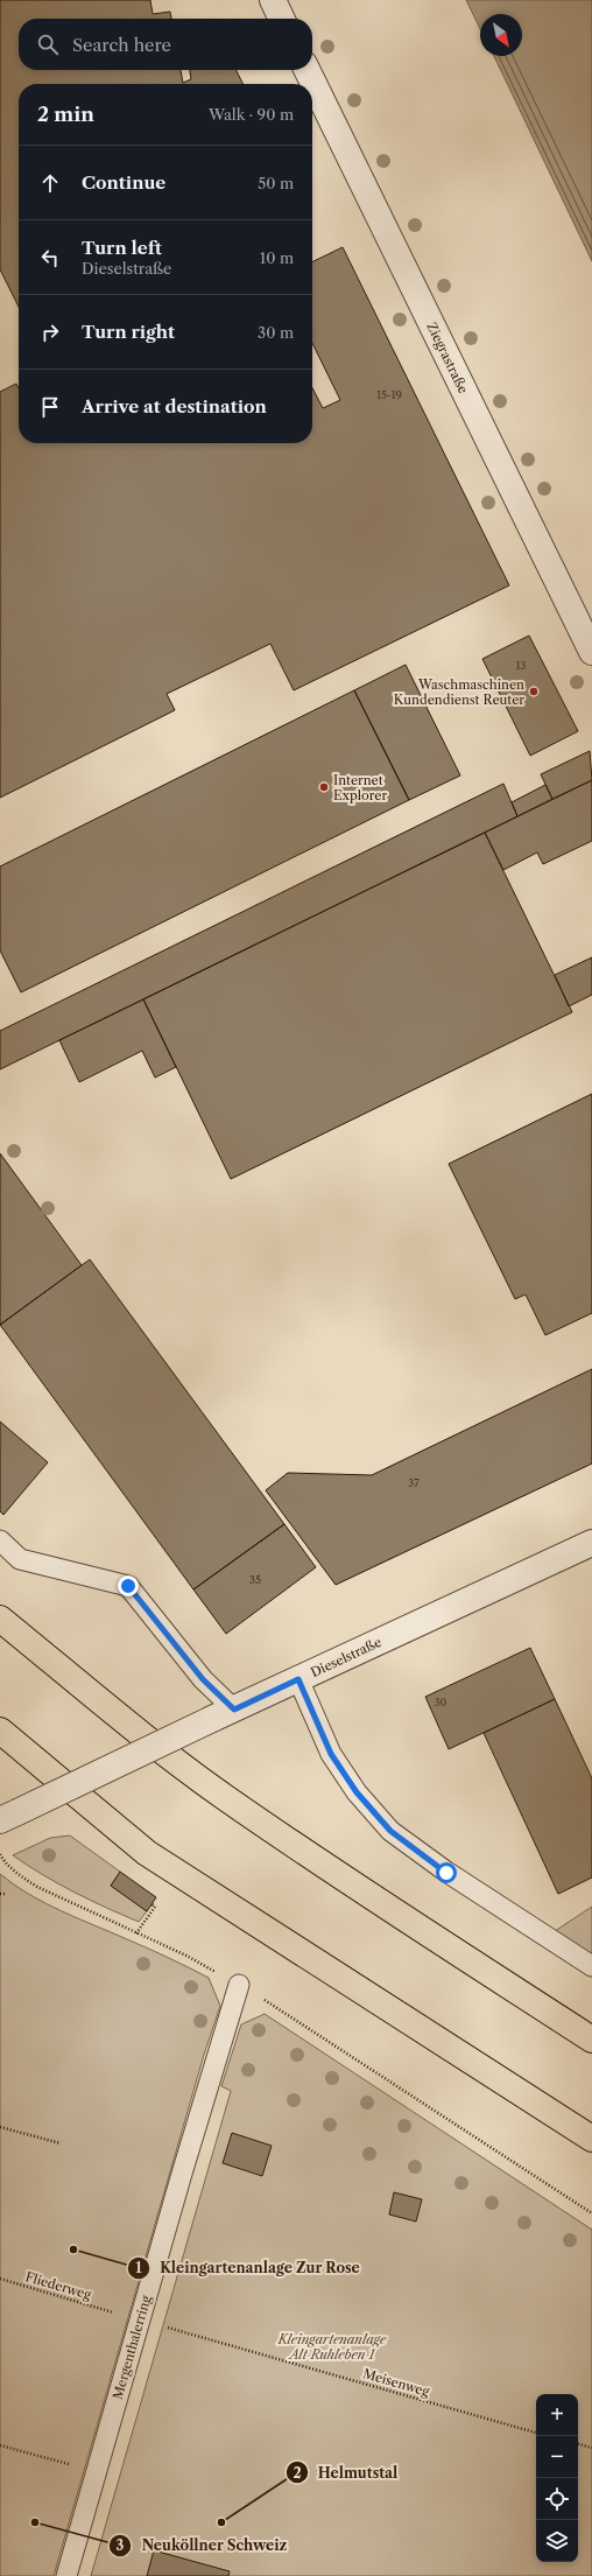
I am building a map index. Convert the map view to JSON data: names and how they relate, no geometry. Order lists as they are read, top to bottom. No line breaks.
{"streets":{"street":["Ziegrastraße","Dieselstraße"],"lane":["Mergenthalerring"],"path":["Fliederweg","Meisenweg"]},"crossings":[["Mergenthalerring","Meisenweg"]],"parks":["Kleingartenanlage Alt Ruhleben 1"],"places":["Waschmaschinen Kundendienst Reuter","Internet Explorer","Kleingartenanlage Zur Rose","Neuköllner Schweiz","Helmutstal"],"house_numbers":["15-19","13","37","35","30"],"north":"bottom right","page":{"search":"Search here","heading":["2 min","Walk · 90 m"],"list":[["Continue","50 m"],["Turn left","Dieselstraße","10 m"],["Turn right","30 m"],"Arrive at destination"],"map_buttons":["+","−"]}}
